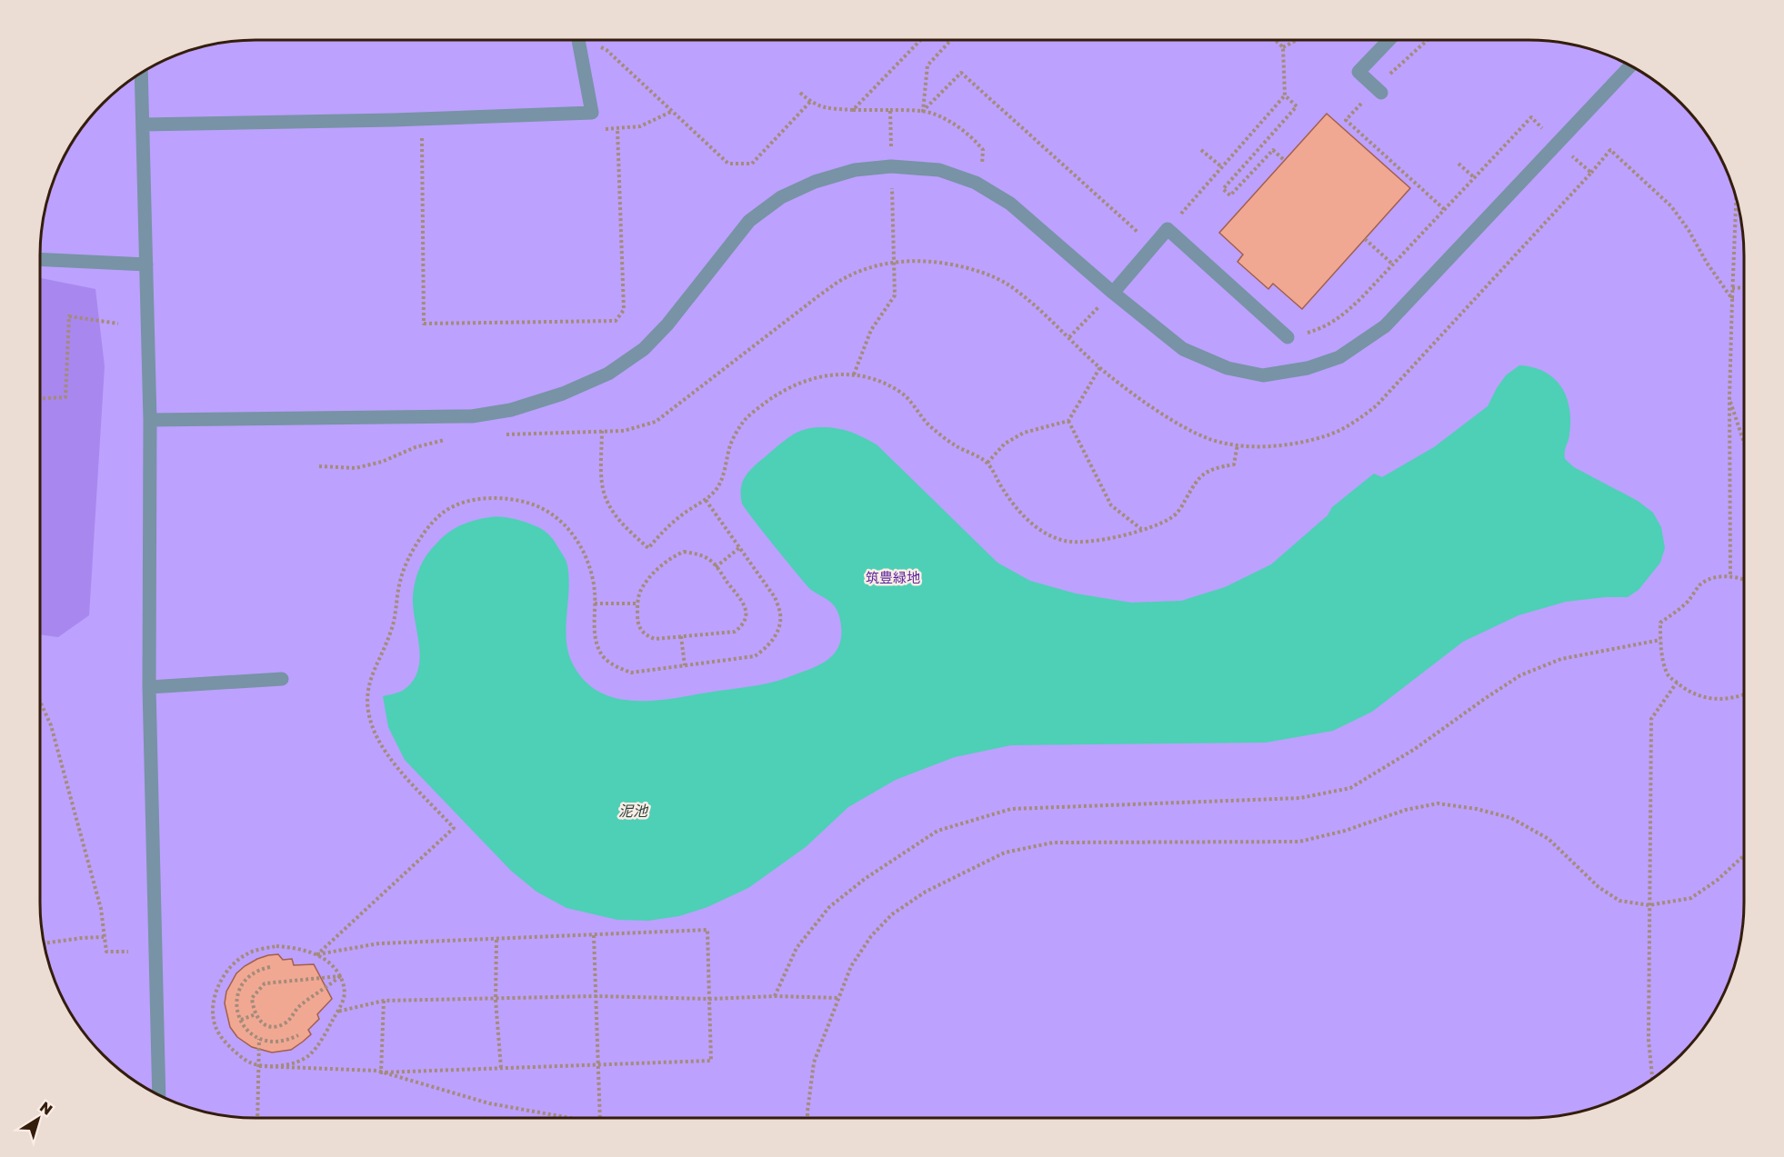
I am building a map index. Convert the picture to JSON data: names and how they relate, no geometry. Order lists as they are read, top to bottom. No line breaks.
{"water":["泥池"],"parks":["筑豊緑地"],"north":"top right"}
